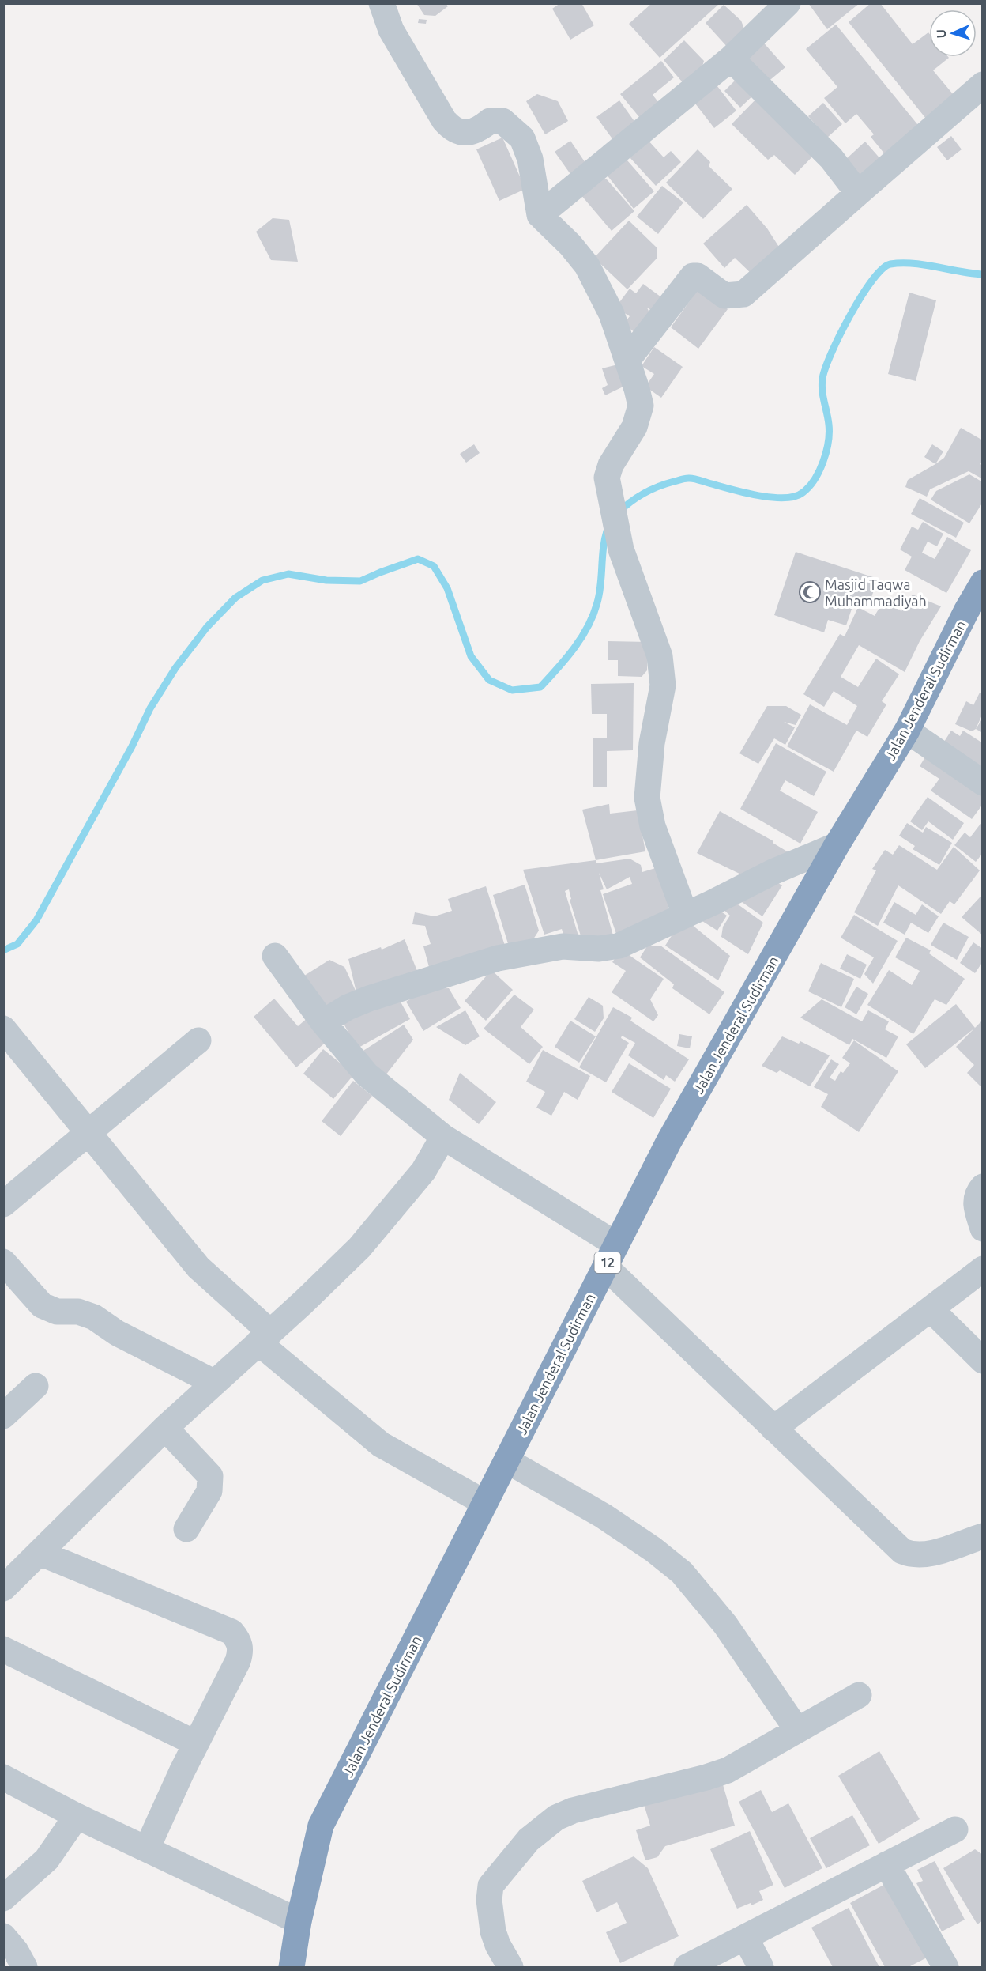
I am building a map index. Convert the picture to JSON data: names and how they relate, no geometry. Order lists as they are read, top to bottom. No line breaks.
{"streets":{"highway":["Jalan Jenderal Sudirman","12"]},"places":{"mosque":["Masjid Taqwa Muhammadiyah"]},"north":"left"}
